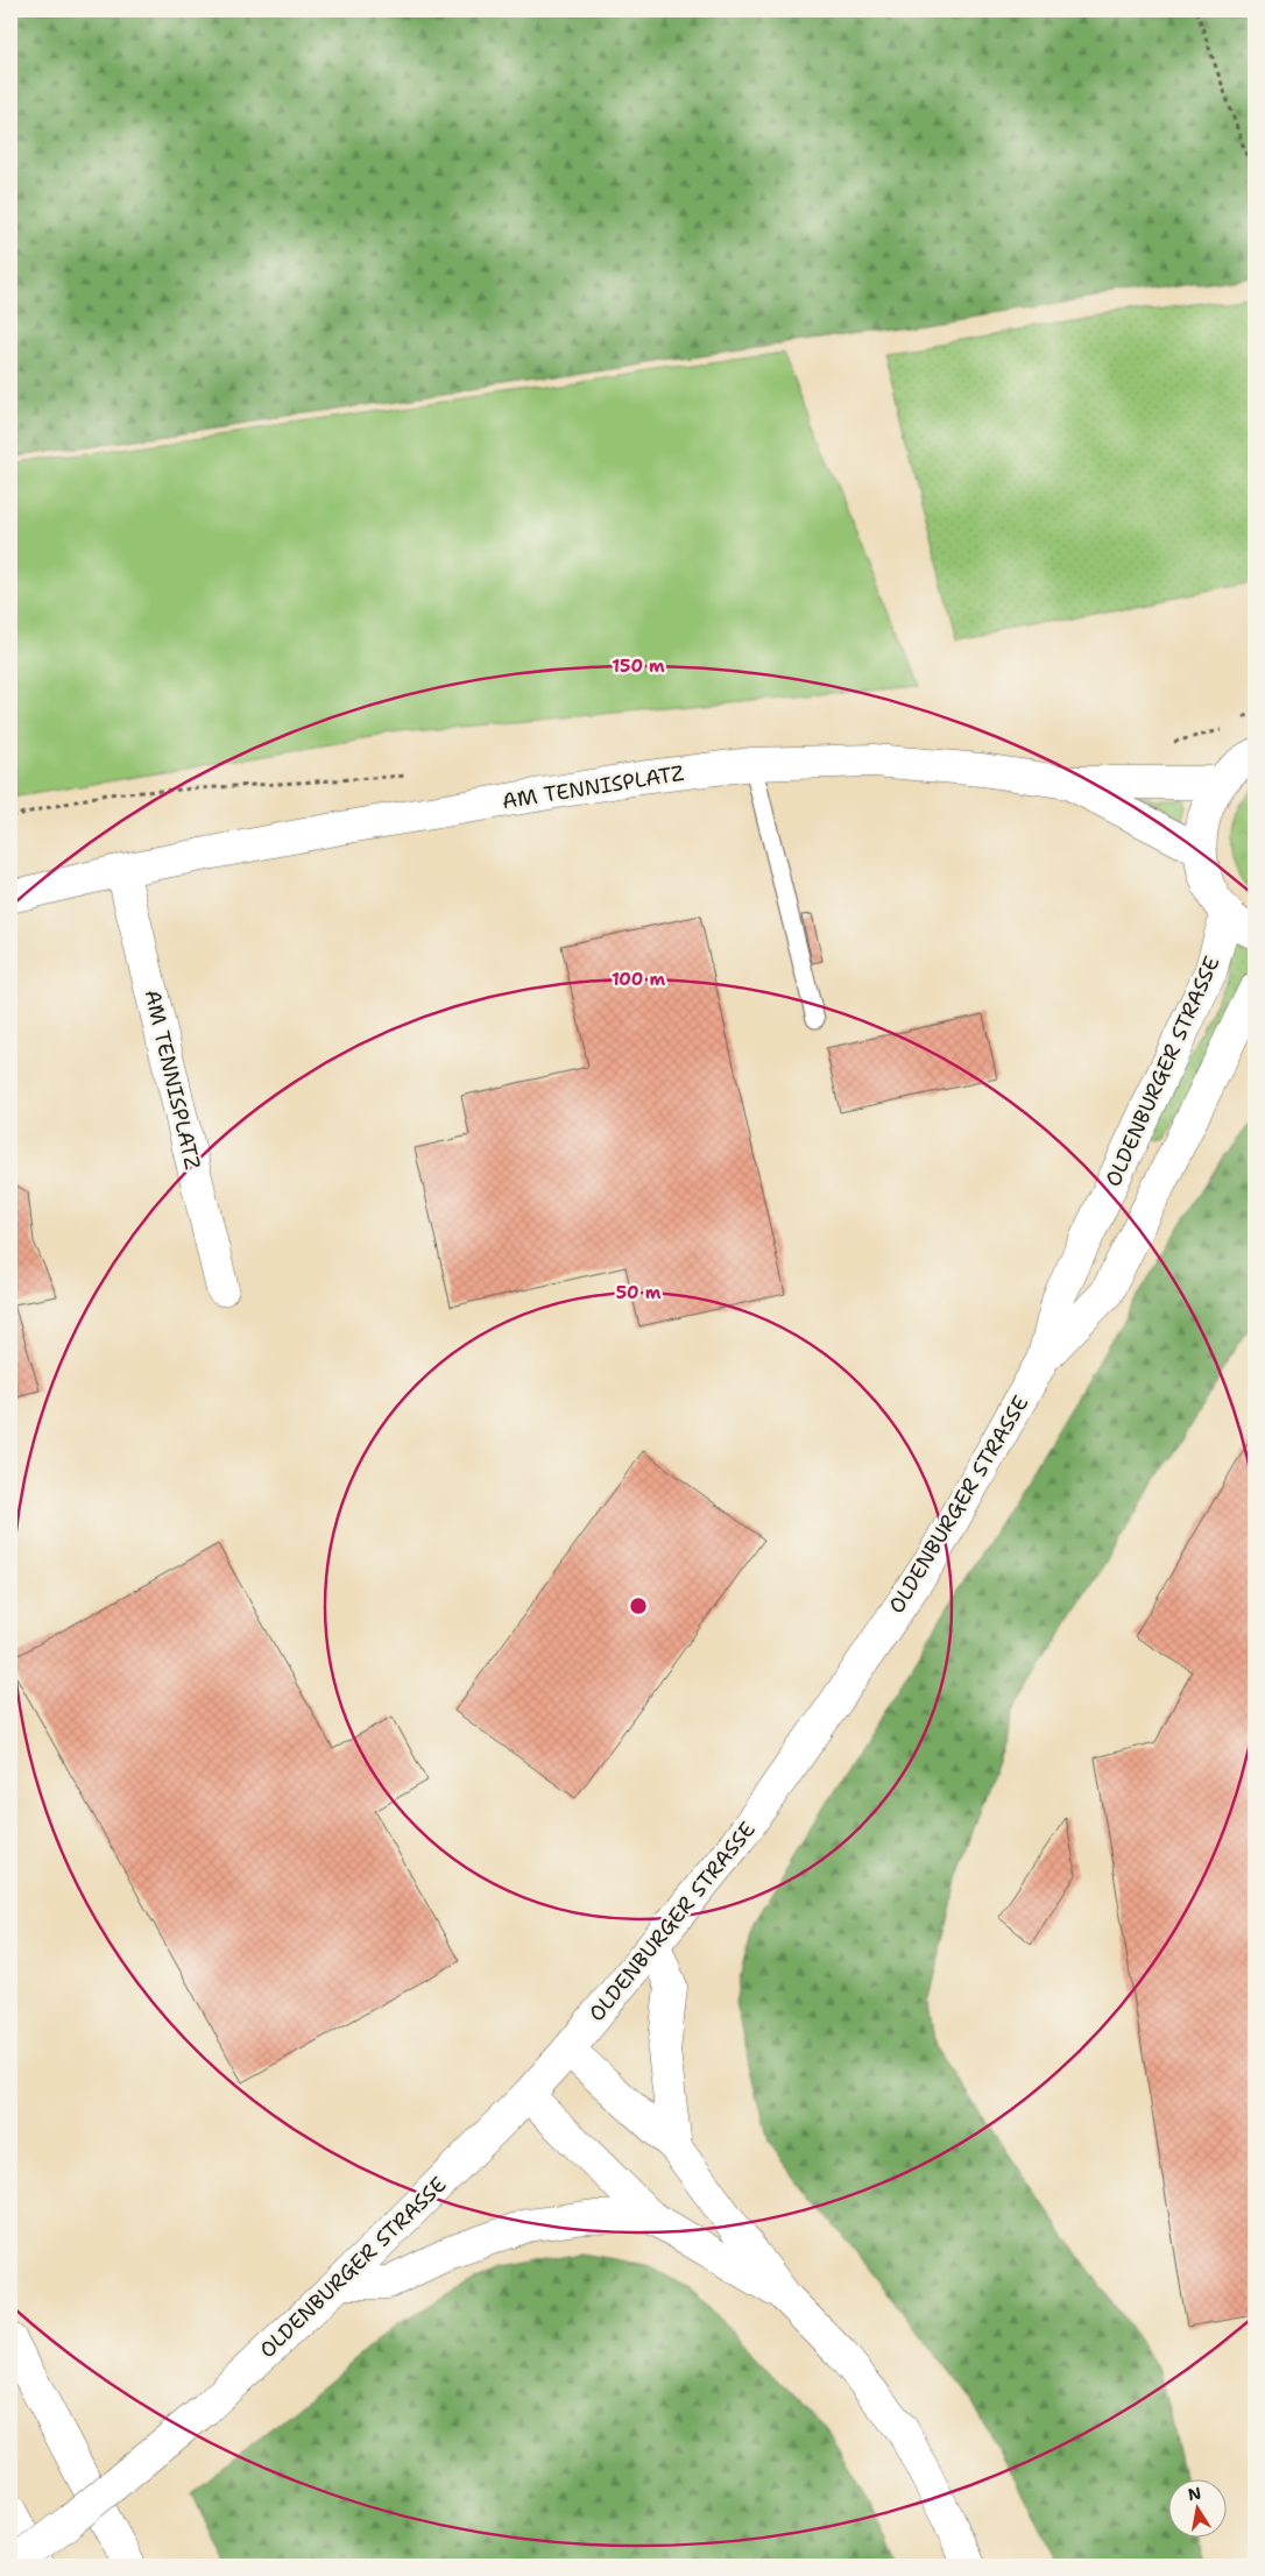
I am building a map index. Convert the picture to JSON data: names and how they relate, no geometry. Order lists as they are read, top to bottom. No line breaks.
{"streets":{"main road":["AM TENNISPLATZ","OLDENBURGER STRASSE"]},"north":"top","rings":["150 m","100 m","50 m"]}
